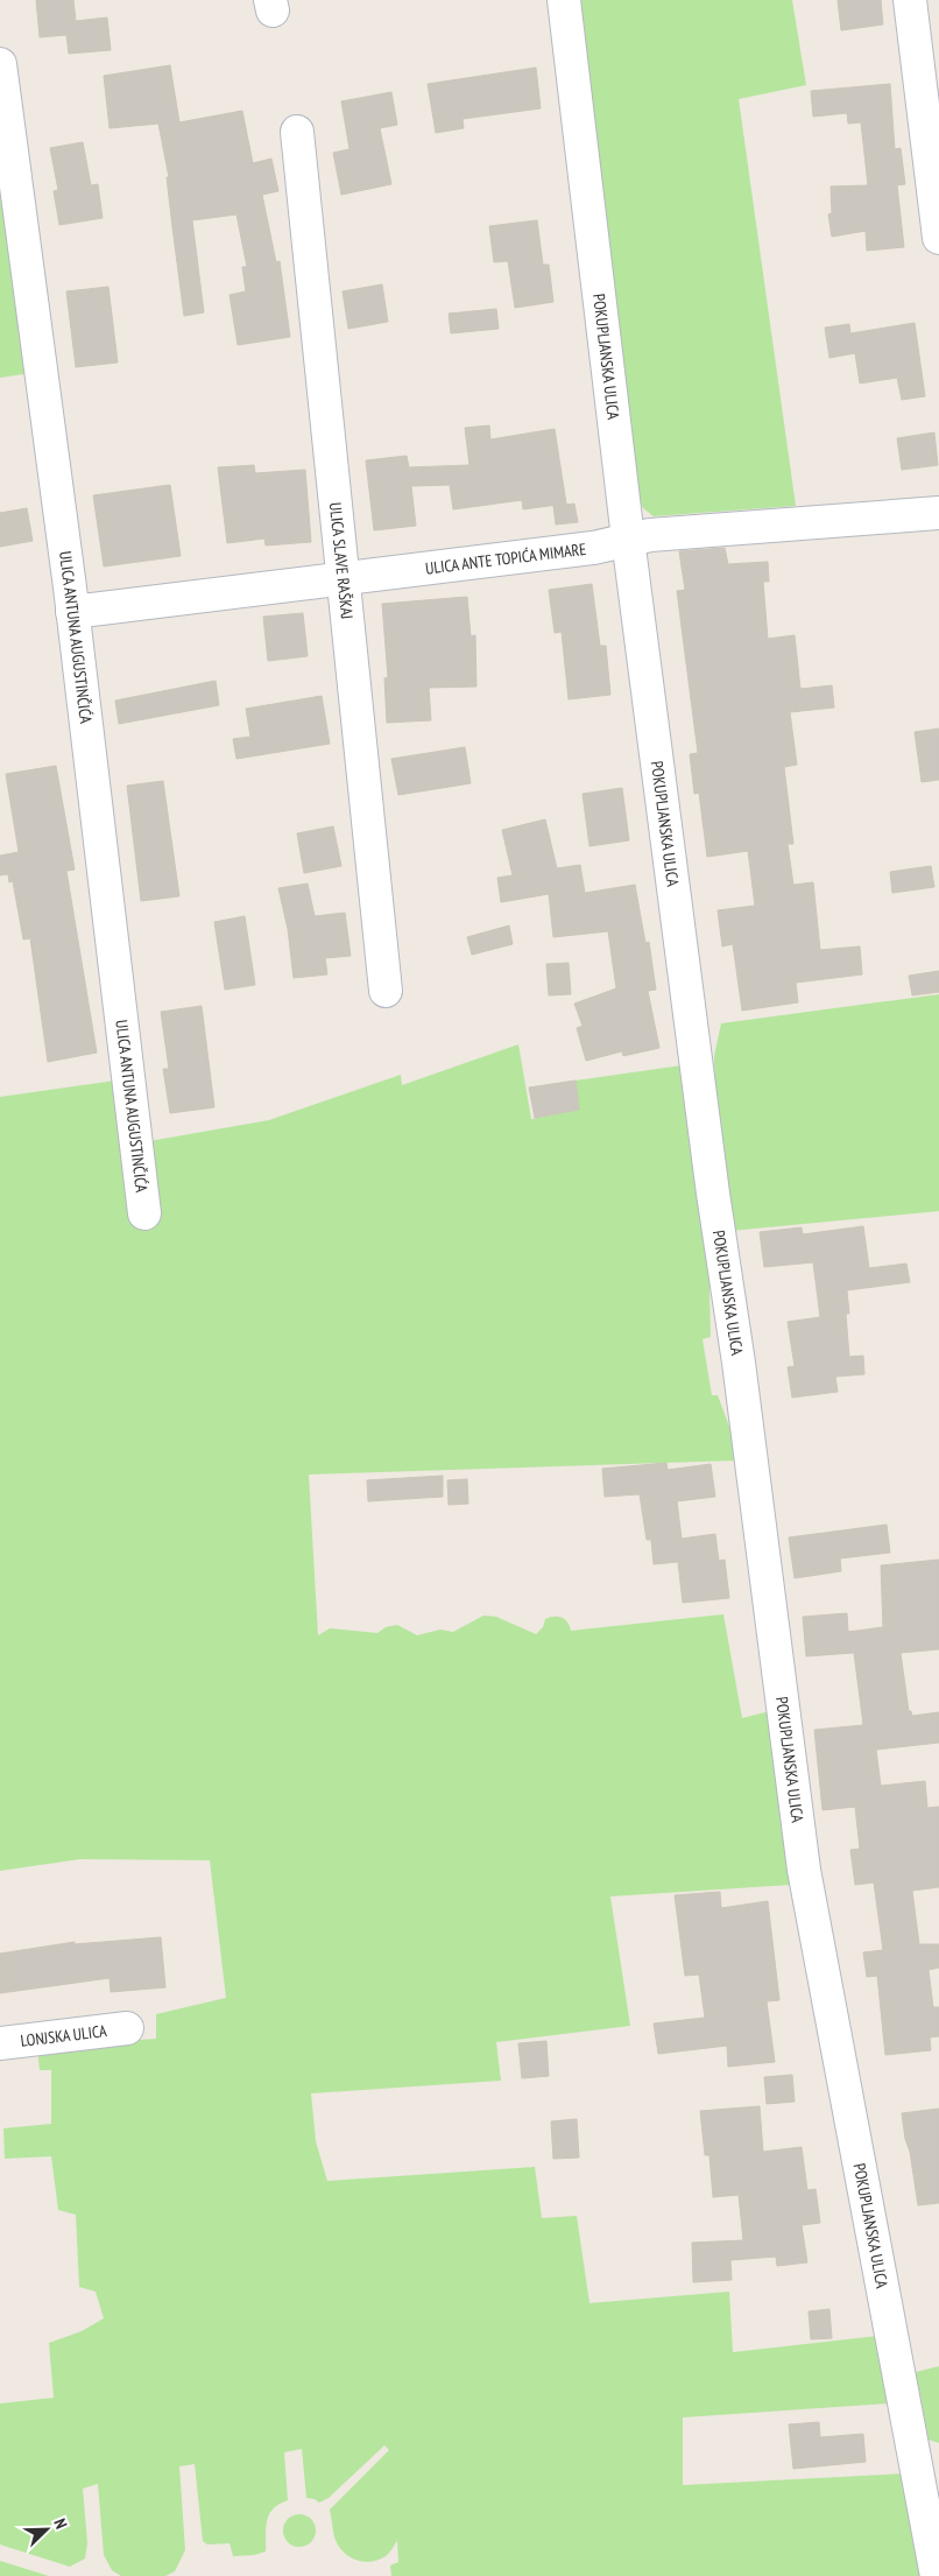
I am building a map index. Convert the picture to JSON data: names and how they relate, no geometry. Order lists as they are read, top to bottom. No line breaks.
{"streets":{"street":["POKUPLJANSKA ULICA","ULICA ANTE TOPIĆA MIMARE","ULICA SLAVE RAŠKAJ","ULICA ANTUNA AUGUSTINČIĆA","LONJSKA ULICA"]},"crossings":[["POKUPLJANSKA ULICA","ULICA ANTE TOPIĆA MIMARE"],["ULICA ANTE TOPIĆA MIMARE","ULICA SLAVE RAŠKAJ"],["ULICA ANTE TOPIĆA MIMARE","ULICA ANTUNA AUGUSTINČIĆA"]],"north":"top right"}
